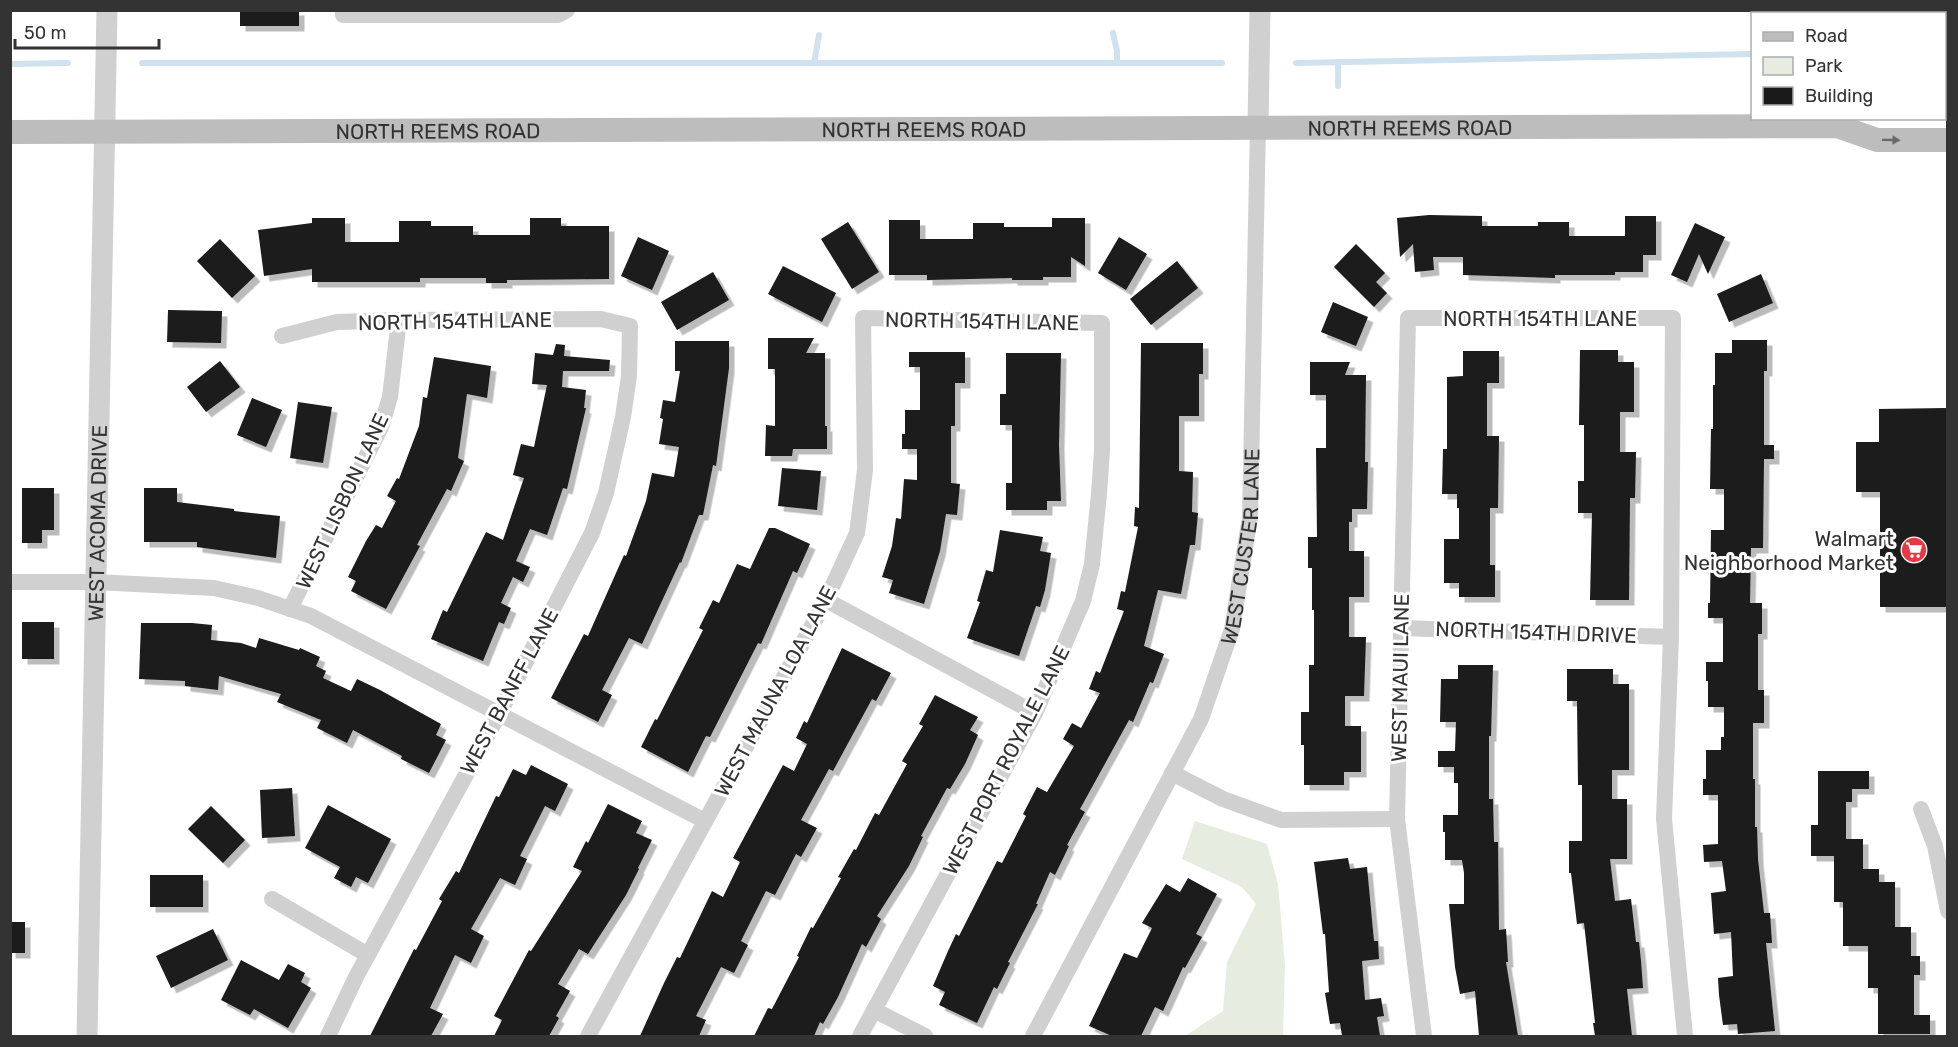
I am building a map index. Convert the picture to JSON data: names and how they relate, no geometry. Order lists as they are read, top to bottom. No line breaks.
{"streets":{"main road":["NORTH REEMS ROAD"],"street":["NORTH 154TH LANE","WEST LISBON LANE","WEST ACOMA DRIVE","WEST CUSTER LANE","NORTH 154TH DRIVE","WEST MAUI LANE","WEST BANFF LANE","WEST MAUNA LOA LANE","WEST PORT ROYALE LANE"]},"crossings":[["NORTH REEMS ROAD","WEST ACOMA DRIVE"],["NORTH REEMS ROAD","WEST CUSTER LANE"],["NORTH 154TH LANE","WEST LISBON LANE"],["NORTH 154TH LANE","NORTH 154TH DRIVE"],["NORTH 154TH LANE","WEST MAUI LANE"],["NORTH 154TH LANE","WEST BANFF LANE"],["NORTH 154TH LANE","WEST MAUNA LOA LANE"],["NORTH 154TH LANE","WEST PORT ROYALE LANE"],["NORTH 154TH DRIVE","WEST MAUI LANE"]],"places":{"supermarket":["Walmart Neighborhood Market"]},"legend":["Road","Park","Building"],"scale_bar":"50 m"}
